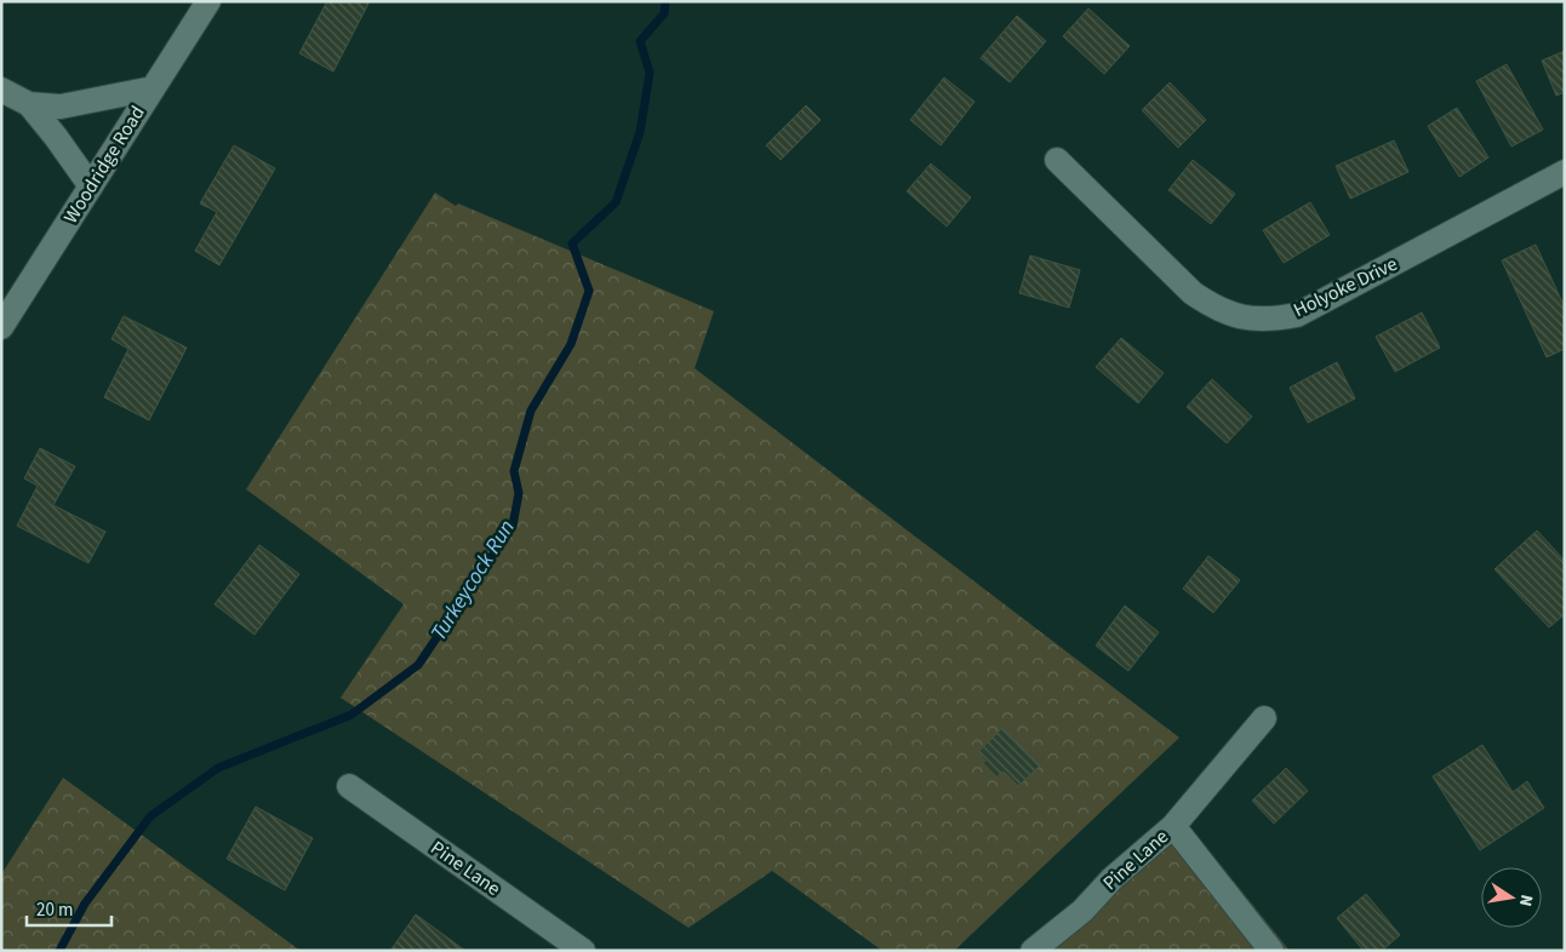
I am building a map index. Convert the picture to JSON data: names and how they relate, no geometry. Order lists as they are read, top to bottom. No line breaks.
{"streets":{"street":["Woodridge Road","Holyoke Drive","Pine Lane"]},"water":["Turkeycock Run"],"scale_bar":"20 m","north":"right"}
